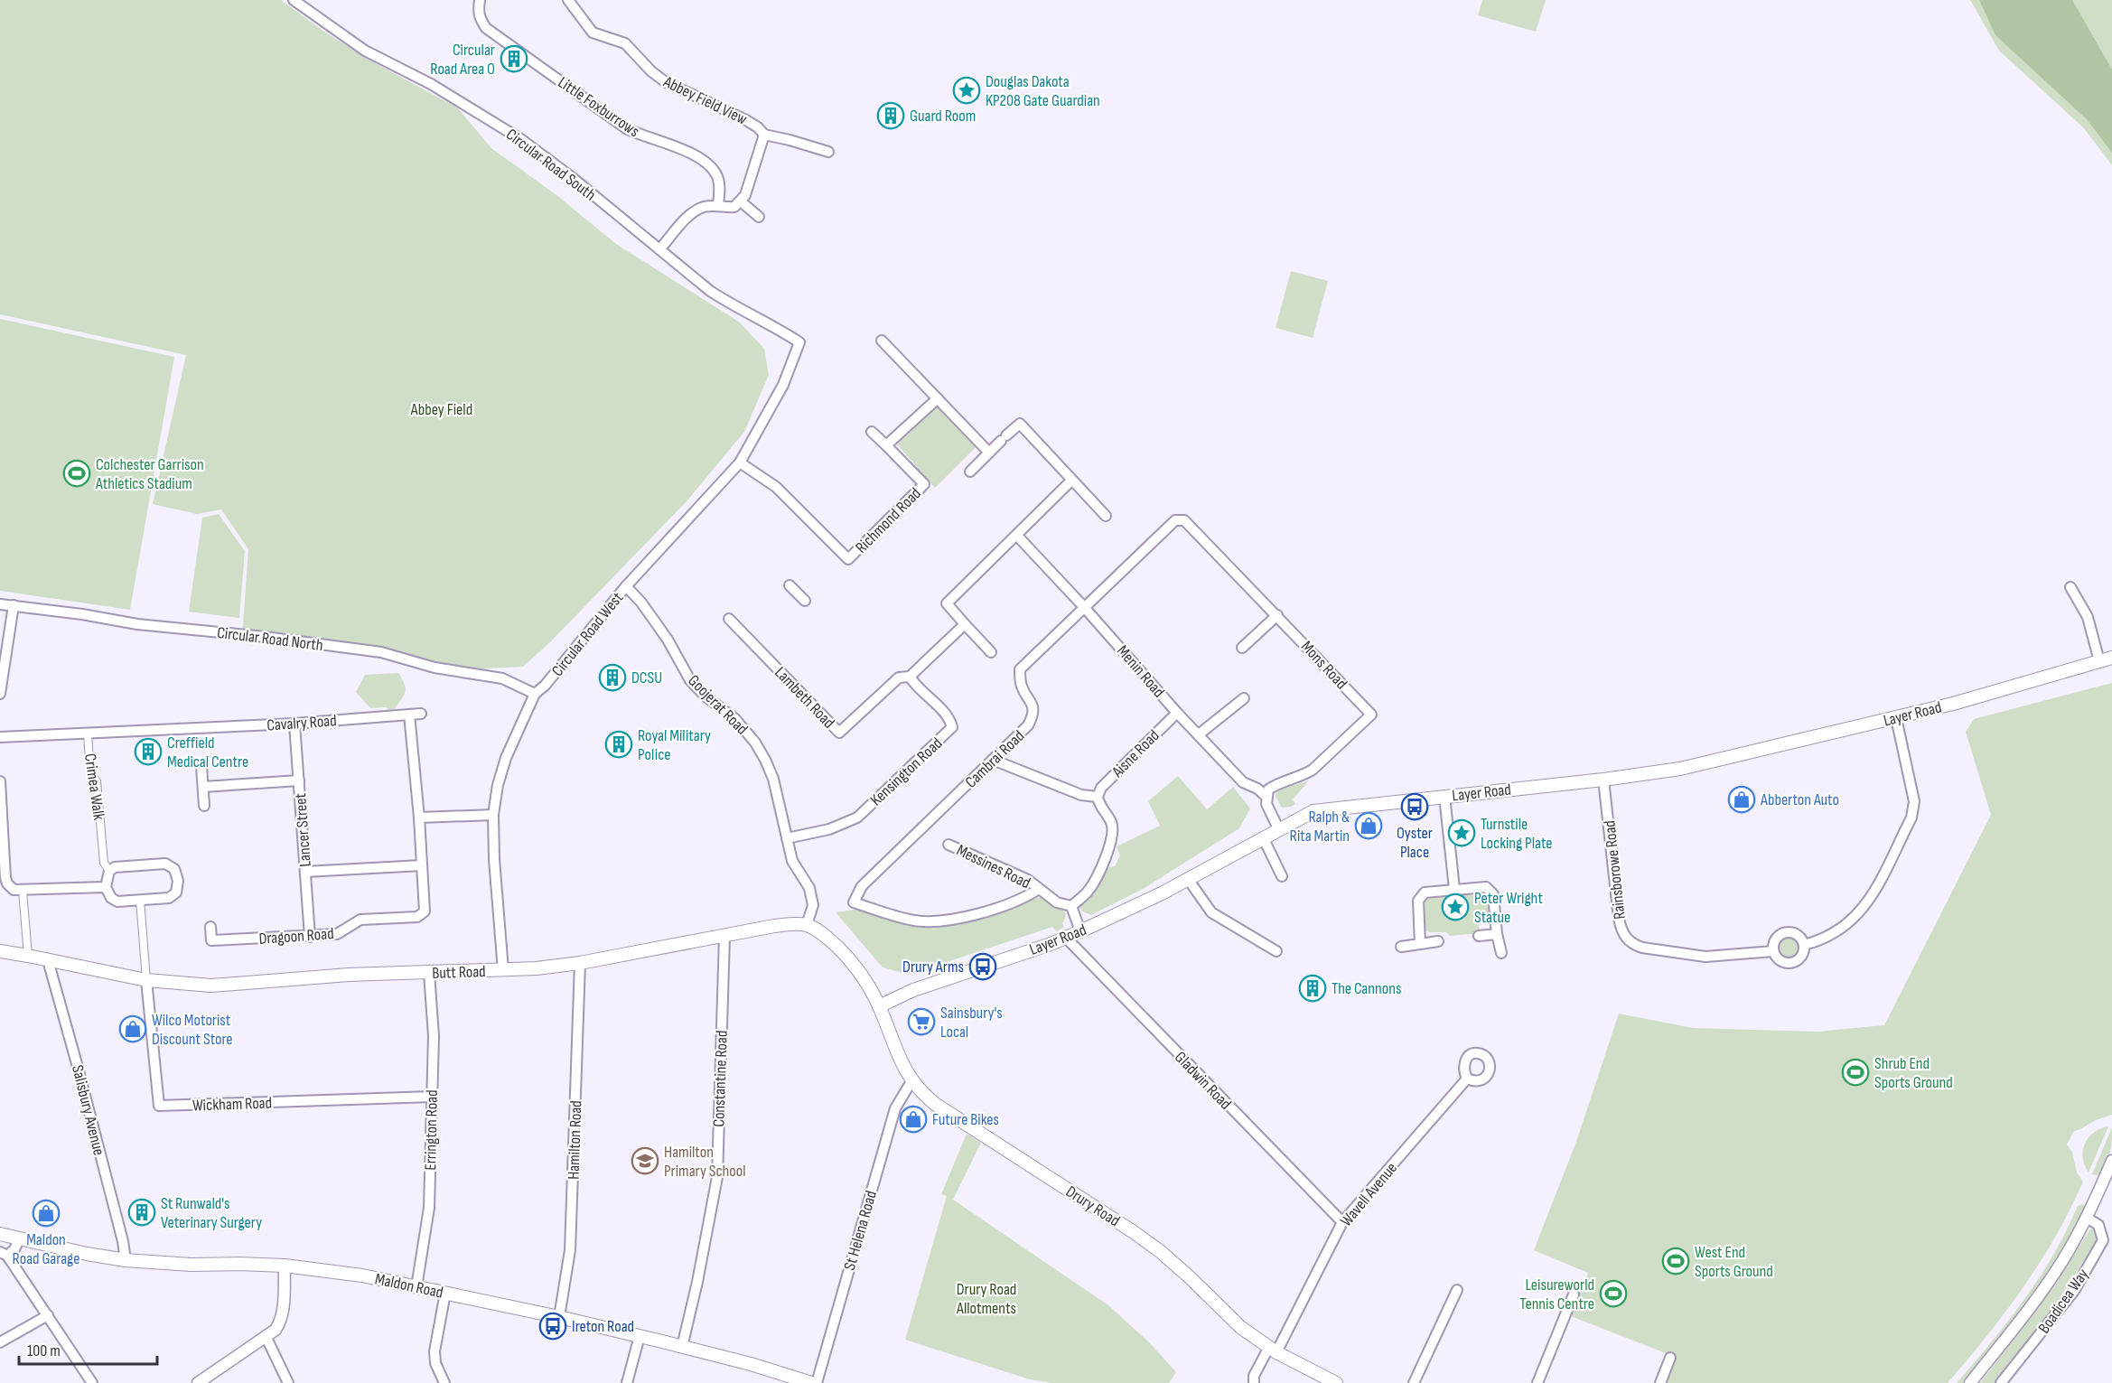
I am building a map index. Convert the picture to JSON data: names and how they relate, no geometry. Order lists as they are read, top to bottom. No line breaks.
{"streets":{"main road":["Layer Road","Butt Road","Drury Road","Maldon Road"],"street":["Abbey Field View","Little Foxburrows","Circular Road South","Richmond Road","Circular Road West","Circular Road North","Mons Road","Menin Road","Lambeth Road","Goojerat Road","Cavalry Road","Aisne Road","Cambrai Road","Kensington Road","Crimea Walk","Lancer Street","Messines Road","Rainsborowe Road","Dragoon Road","Constantine Road","Gladwin Road","Wickham Road","Salisbury Avenue","Errington Road","Hamilton Road","Wavell Avenue","St Helena Road","Boadicea Way"]},"crossings":[["Circular Road South","Circular Road West"],["Richmond Road","Circular Road West"],["Circular Road West","Circular Road North"],["Circular Road West","Goojerat Road"],["Circular Road West","Butt Road"],["Mons Road","Menin Road"],["Mons Road","Cambrai Road"],["Menin Road","Aisne Road"],["Menin Road","Cambrai Road"],["Lambeth Road","Kensington Road"],["Goojerat Road","Kensington Road"],["Goojerat Road","Butt Road"],["Layer Road","Rainsborowe Road"],["Layer Road","Gladwin Road"],["Layer Road","Drury Road"],["Cavalry Road","Crimea Walk"],["Cavalry Road","Lancer Street"],["Cambrai Road","Messines Road"],["Lancer Street","Dragoon Road"],["Butt Road","Constantine Road"],["Butt Road","Wickham Road"],["Butt Road","Salisbury Avenue"],["Butt Road","Errington Road"],["Butt Road","Hamilton Road"],["Constantine Road","Maldon Road"],["Gladwin Road","Wavell Avenue"],["Wickham Road","Errington Road"],["Salisbury Avenue","Maldon Road"],["Errington Road","Maldon Road"],["Hamilton Road","Maldon Road"],["Wavell Avenue","Drury Road"],["Drury Road","St Helena Road"]],"parks":["Abbey Field","Drury Road Allotments"],"places":{"building":["Circular Road Area O","Guard Room","DCSU","Royal Military Police","Creffield Medical Centre","The Cannons","St Runwald's Veterinary Surgery"],"place":["Douglas Dakota KP208 Gate Guardian","Turnstile Locking Plate","Peter Wright Statue"],"sports":["Colchester Garrison Athletics Stadium","Shrub End Sports Ground","West End Sports Ground","Leisureworld Tennis Centre"],"shop":["Abberton Auto","Ralph & Rita Martin","Wilco Motorist Discount Store","Future Bikes","Maldon Road Garage"],"bus stop":["Oyster Place","Drury Arms","Ireton Road"],"supermarket":["Sainsbury's Local"],"school or university":["Hamilton Primary School"]},"scale_bar":"100 m"}
